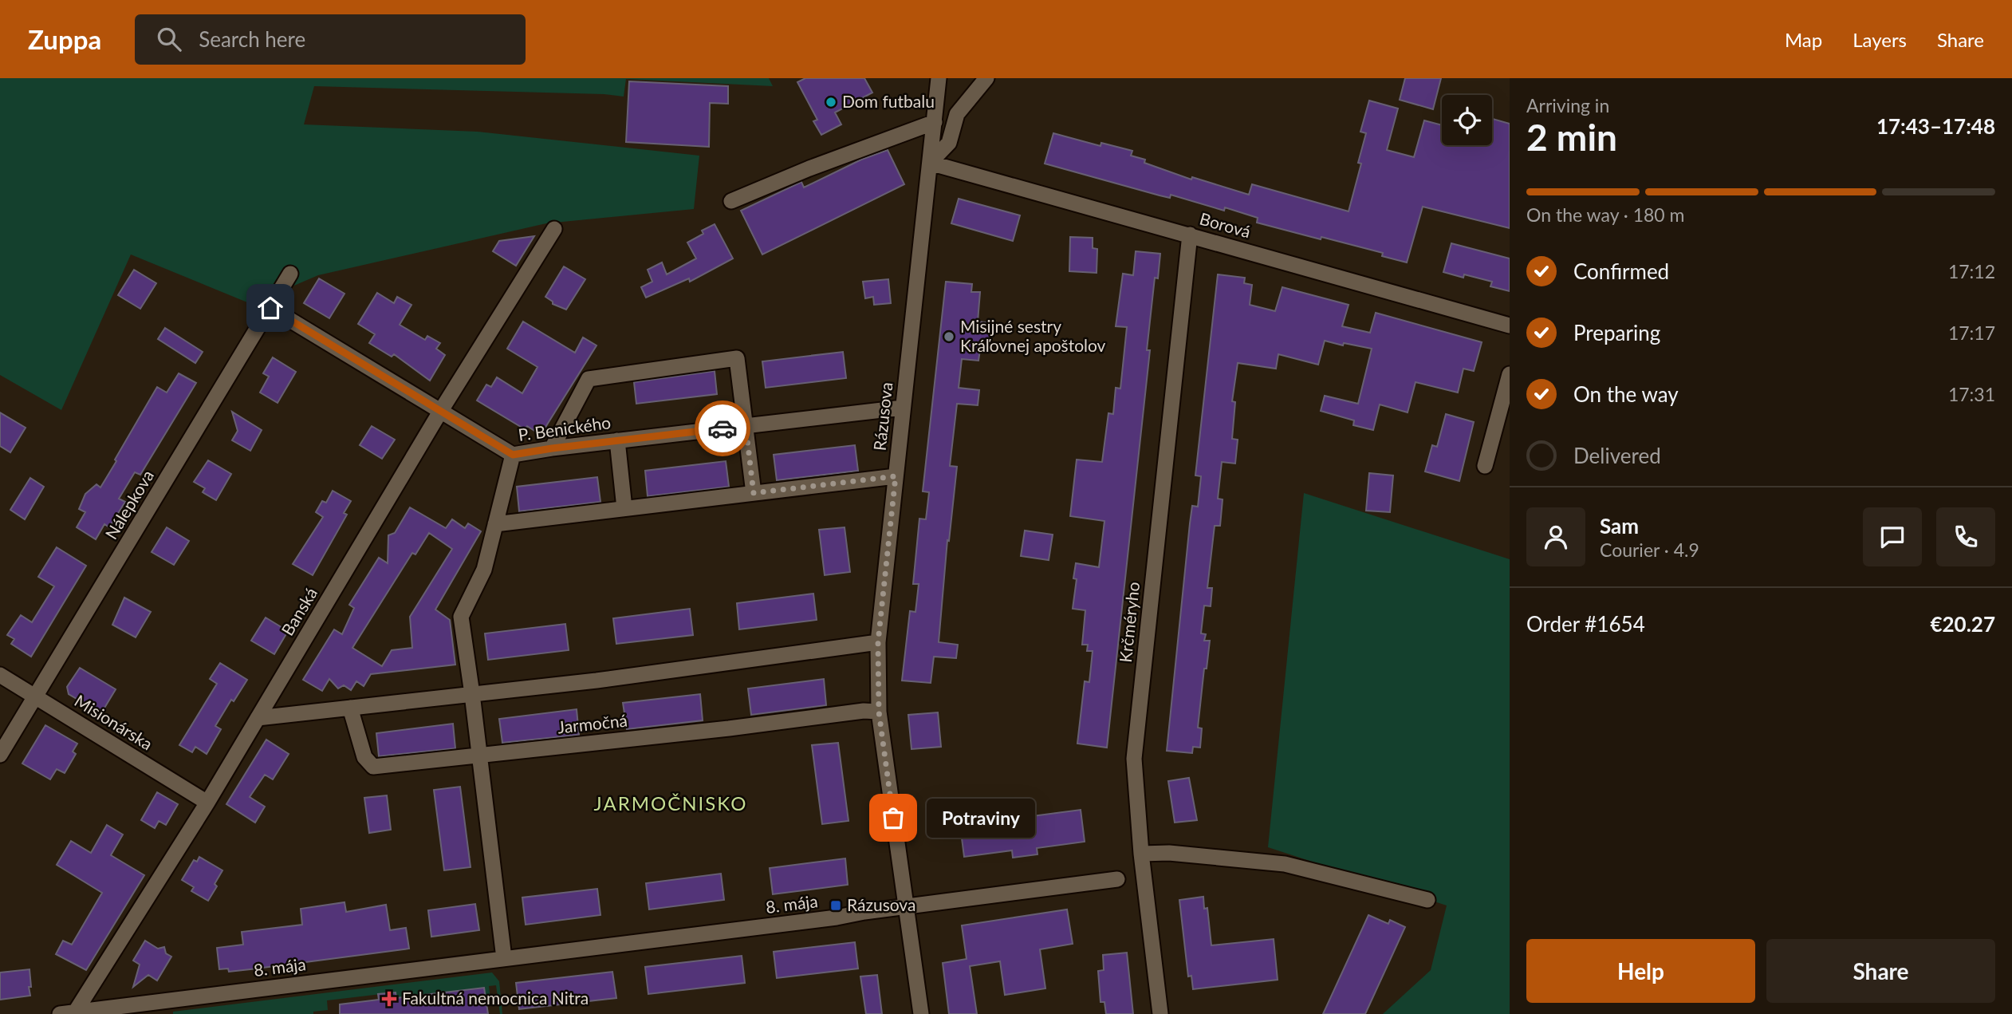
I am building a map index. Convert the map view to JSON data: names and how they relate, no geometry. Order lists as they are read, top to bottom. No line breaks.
{"streets":{"street":["Borová","Rázusova","P. Benického","Nálepkova","Banská","Krčméryho","Misionárska","Jarmočná","8. mája"]},"crossings":[["Borová","Rázusova"],["Borová","Krčméryho"],["Rázusova","P. Benického"],["Rázusova","Jarmočná"],["Rázusova","8. mája"],["P. Benického","Nálepkova"],["P. Benického","Banská"],["Nálepkova","Misionárska"],["Banská","Misionárska"],["Banská","8. mája"]],"districts":["JARMOČNISKO"],"places":{"other":["Dom futbalu","Misijné sestry Kráľovnej apoštolov","Potraviny"],"transit":["Rázusova"],"health":["Fakultná nemocnica Nitra"]},"page":{"header":"Zuppa","search":"Search here","nav":["Map","Layers","Share"],"heading":["2 min","Arriving in","17:43–17:48"],"panel":["Sam","Courier · 4.9","Order #1654","€20.27"],"bar":"On the way · 180 m","list":[["Confirmed","17:12"],["Preparing","17:17"],["On the way","17:31"],"Delivered"],"bubble":"Potraviny","buttons":["Help","Share"]}}
